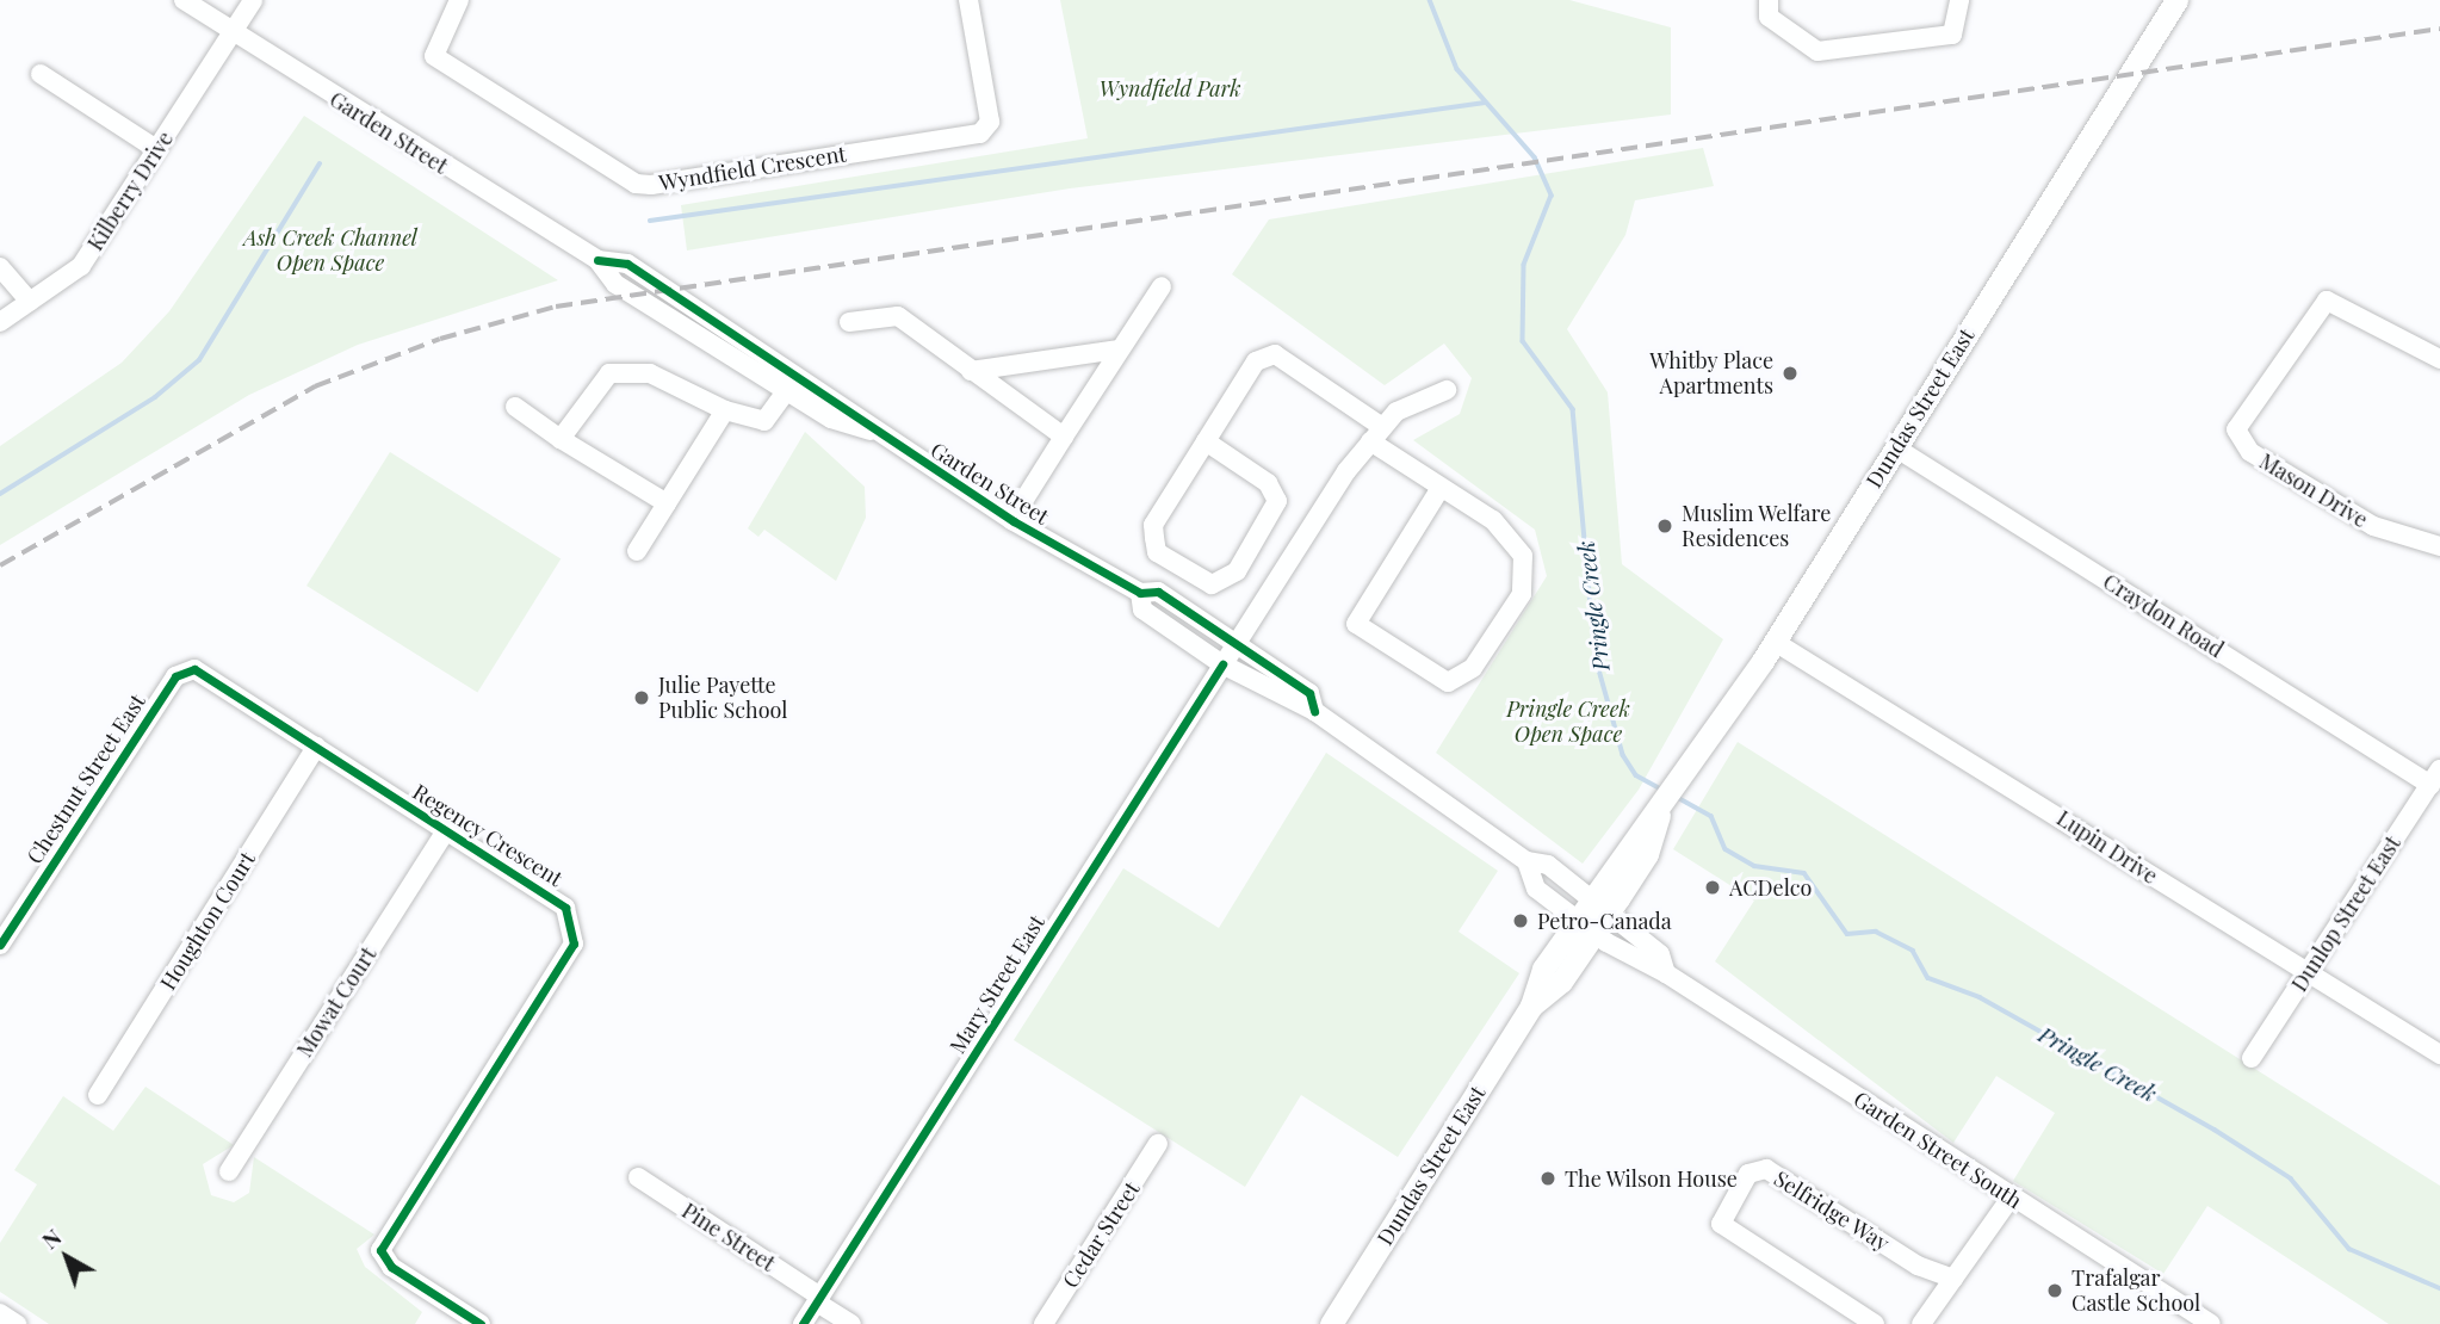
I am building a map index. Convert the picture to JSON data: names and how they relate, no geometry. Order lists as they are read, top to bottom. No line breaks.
{"streets":{"main road":["Dundas Street East"],"street":["Garden Street","Wyndfield Crescent","Kilberry Drive","Mason Drive","Craydon Road","Chestnut Street East","Regency Crescent","Lupin Drive","Dunlop Street East","Houghton Court","Mary Street East","Mowat Court","Garden Street South","Selfridge Way","Cedar Street","Pine Street"]},"crossings":[["Garden Street","Kilberry Drive"],["Garden Street","Dundas Street East"],["Garden Street","Mary Street East"],["Garden Street","Garden Street South"],["Dundas Street East","Craydon Road"],["Dundas Street East","Lupin Drive"],["Dundas Street East","Garden Street South"],["Craydon Road","Dunlop Street East"],["Chestnut Street East","Regency Crescent"],["Regency Crescent","Houghton Court"],["Regency Crescent","Mowat Court"],["Lupin Drive","Dunlop Street East"],["Mary Street East","Pine Street"]],"water":["Pringle Creek"],"parks":["Wyndfield Park","Ash Creek Channel Open Space","Pringle Creek Open Space"],"places":["Whitby Place Apartments","Muslim Welfare Residences","Julie Payette Public School","ACDelco","Petro-Canada","The Wilson House","Trafalgar Castle School"],"north":"top left"}
